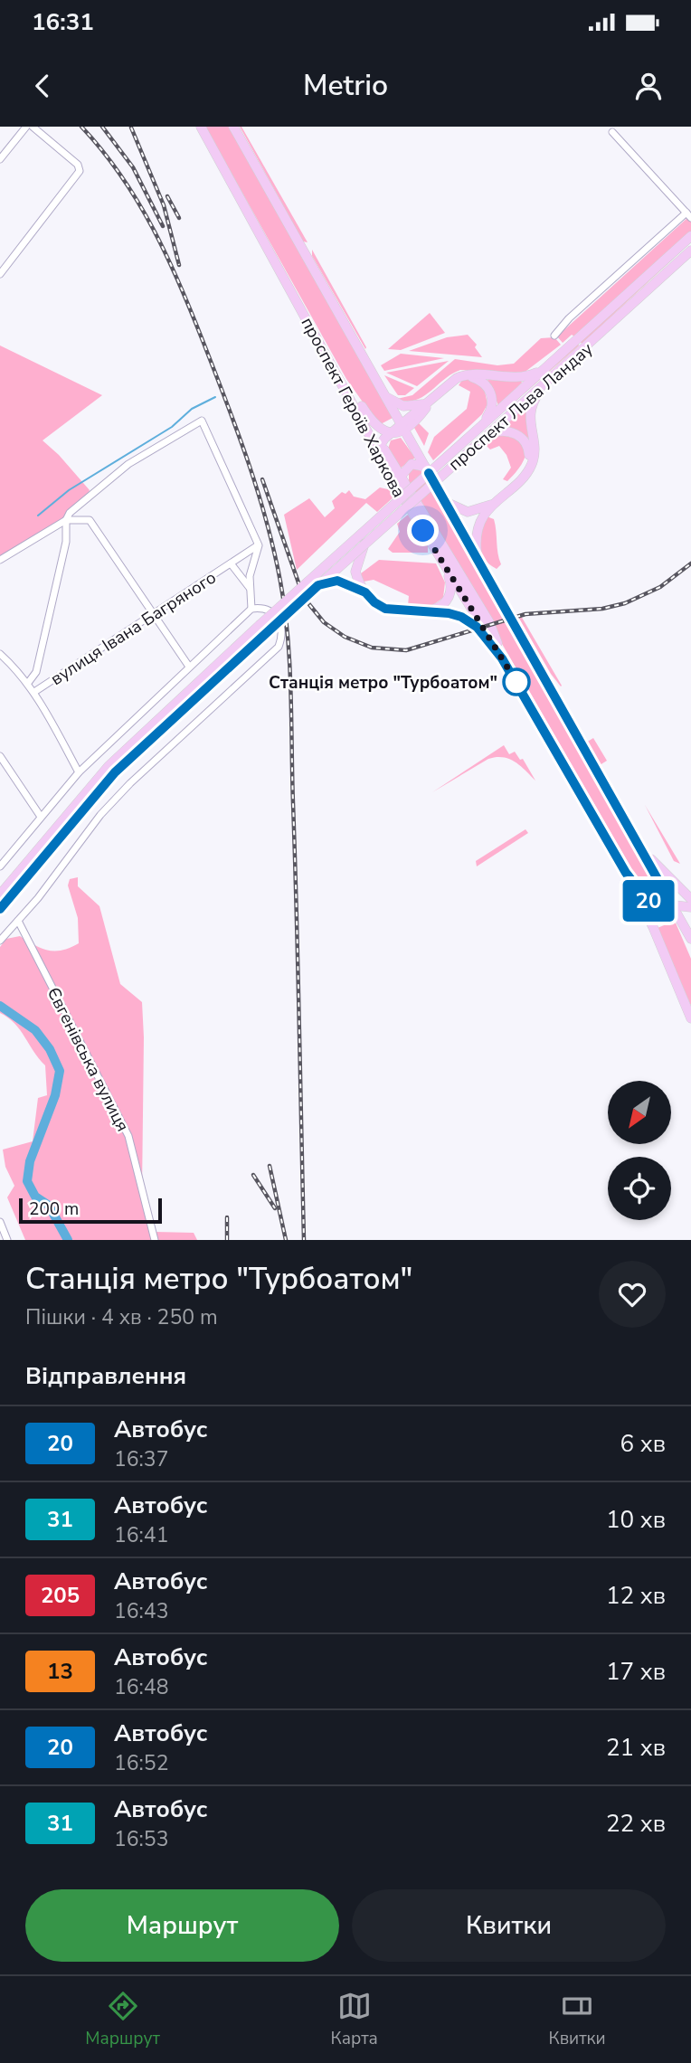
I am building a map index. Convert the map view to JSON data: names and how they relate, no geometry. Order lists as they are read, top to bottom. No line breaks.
{"streets":{"main road":["проспект Льва Ландау","проспект Героїв Харкова"],"street":["вулиця Івана Багряного","Євгенівська вулиця"]},"places":["Станція метро \"Турбоатом\""],"lines":["bus line 20"],"scale_bar":"200 m","north":"bottom left","page":{"status":"16:31","header":"Metrio","on_map":"20","scale":"200 m","heading":[["Станція метро \"Турбоатом\"","Пішки · 4 хв · 250 m"],"Відправлення"],"list":[{"mark":"20","name":"Автобус","note":"16:37","value":"6 хв"},{"mark":"31","name":"Автобус","note":"16:41","value":"10 хв"},{"mark":"205","name":"Автобус","note":"16:43","value":"12 хв"},{"mark":"13","name":"Автобус","note":"16:48","value":"17 хв"},{"mark":"20","name":"Автобус","note":"16:52","value":"21 хв"},{"mark":"31","name":"Автобус","note":"16:53","value":"22 хв"}],"buttons":["Маршрут","Квитки"],"tabs":["Маршрут","Карта","Квитки"]}}
